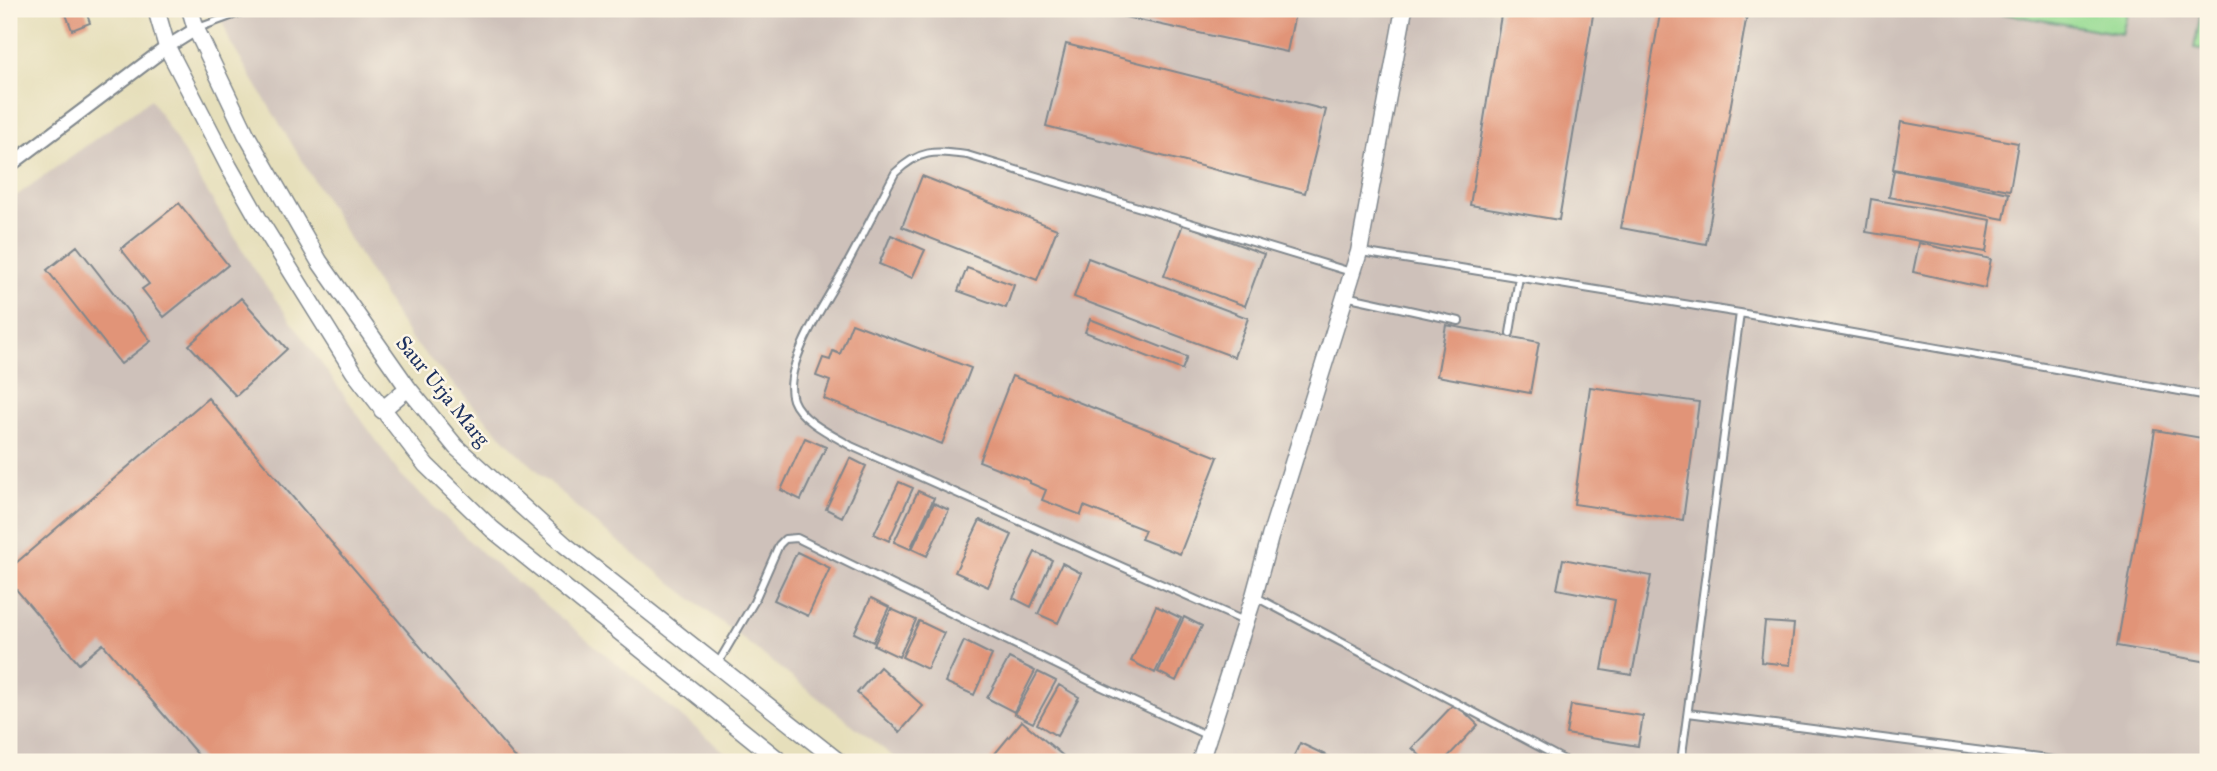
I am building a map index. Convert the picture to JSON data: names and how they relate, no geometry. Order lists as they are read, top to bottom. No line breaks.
{"streets":{"street":["Saur Urja Marg"]}}
